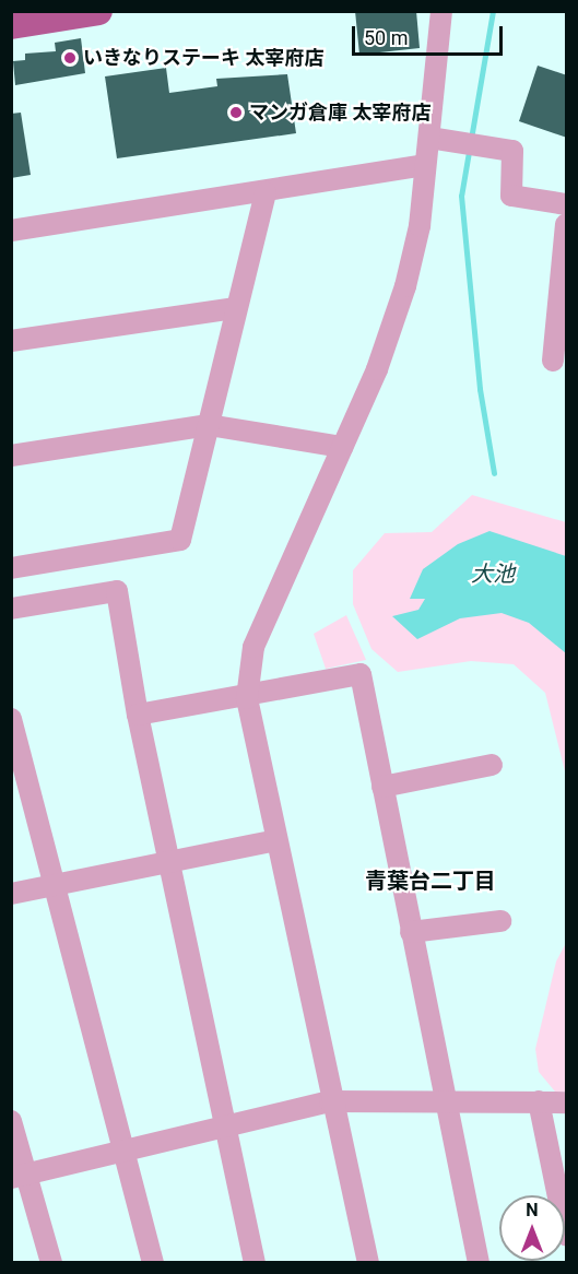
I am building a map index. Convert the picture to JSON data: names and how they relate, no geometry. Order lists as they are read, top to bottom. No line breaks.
{"districts":["青葉台二丁目"],"water":["大池"],"places":["いきなりステーキ 太宰府店","マンガ倉庫 太宰府店"],"scale_bar":"50 m","north":"top"}
